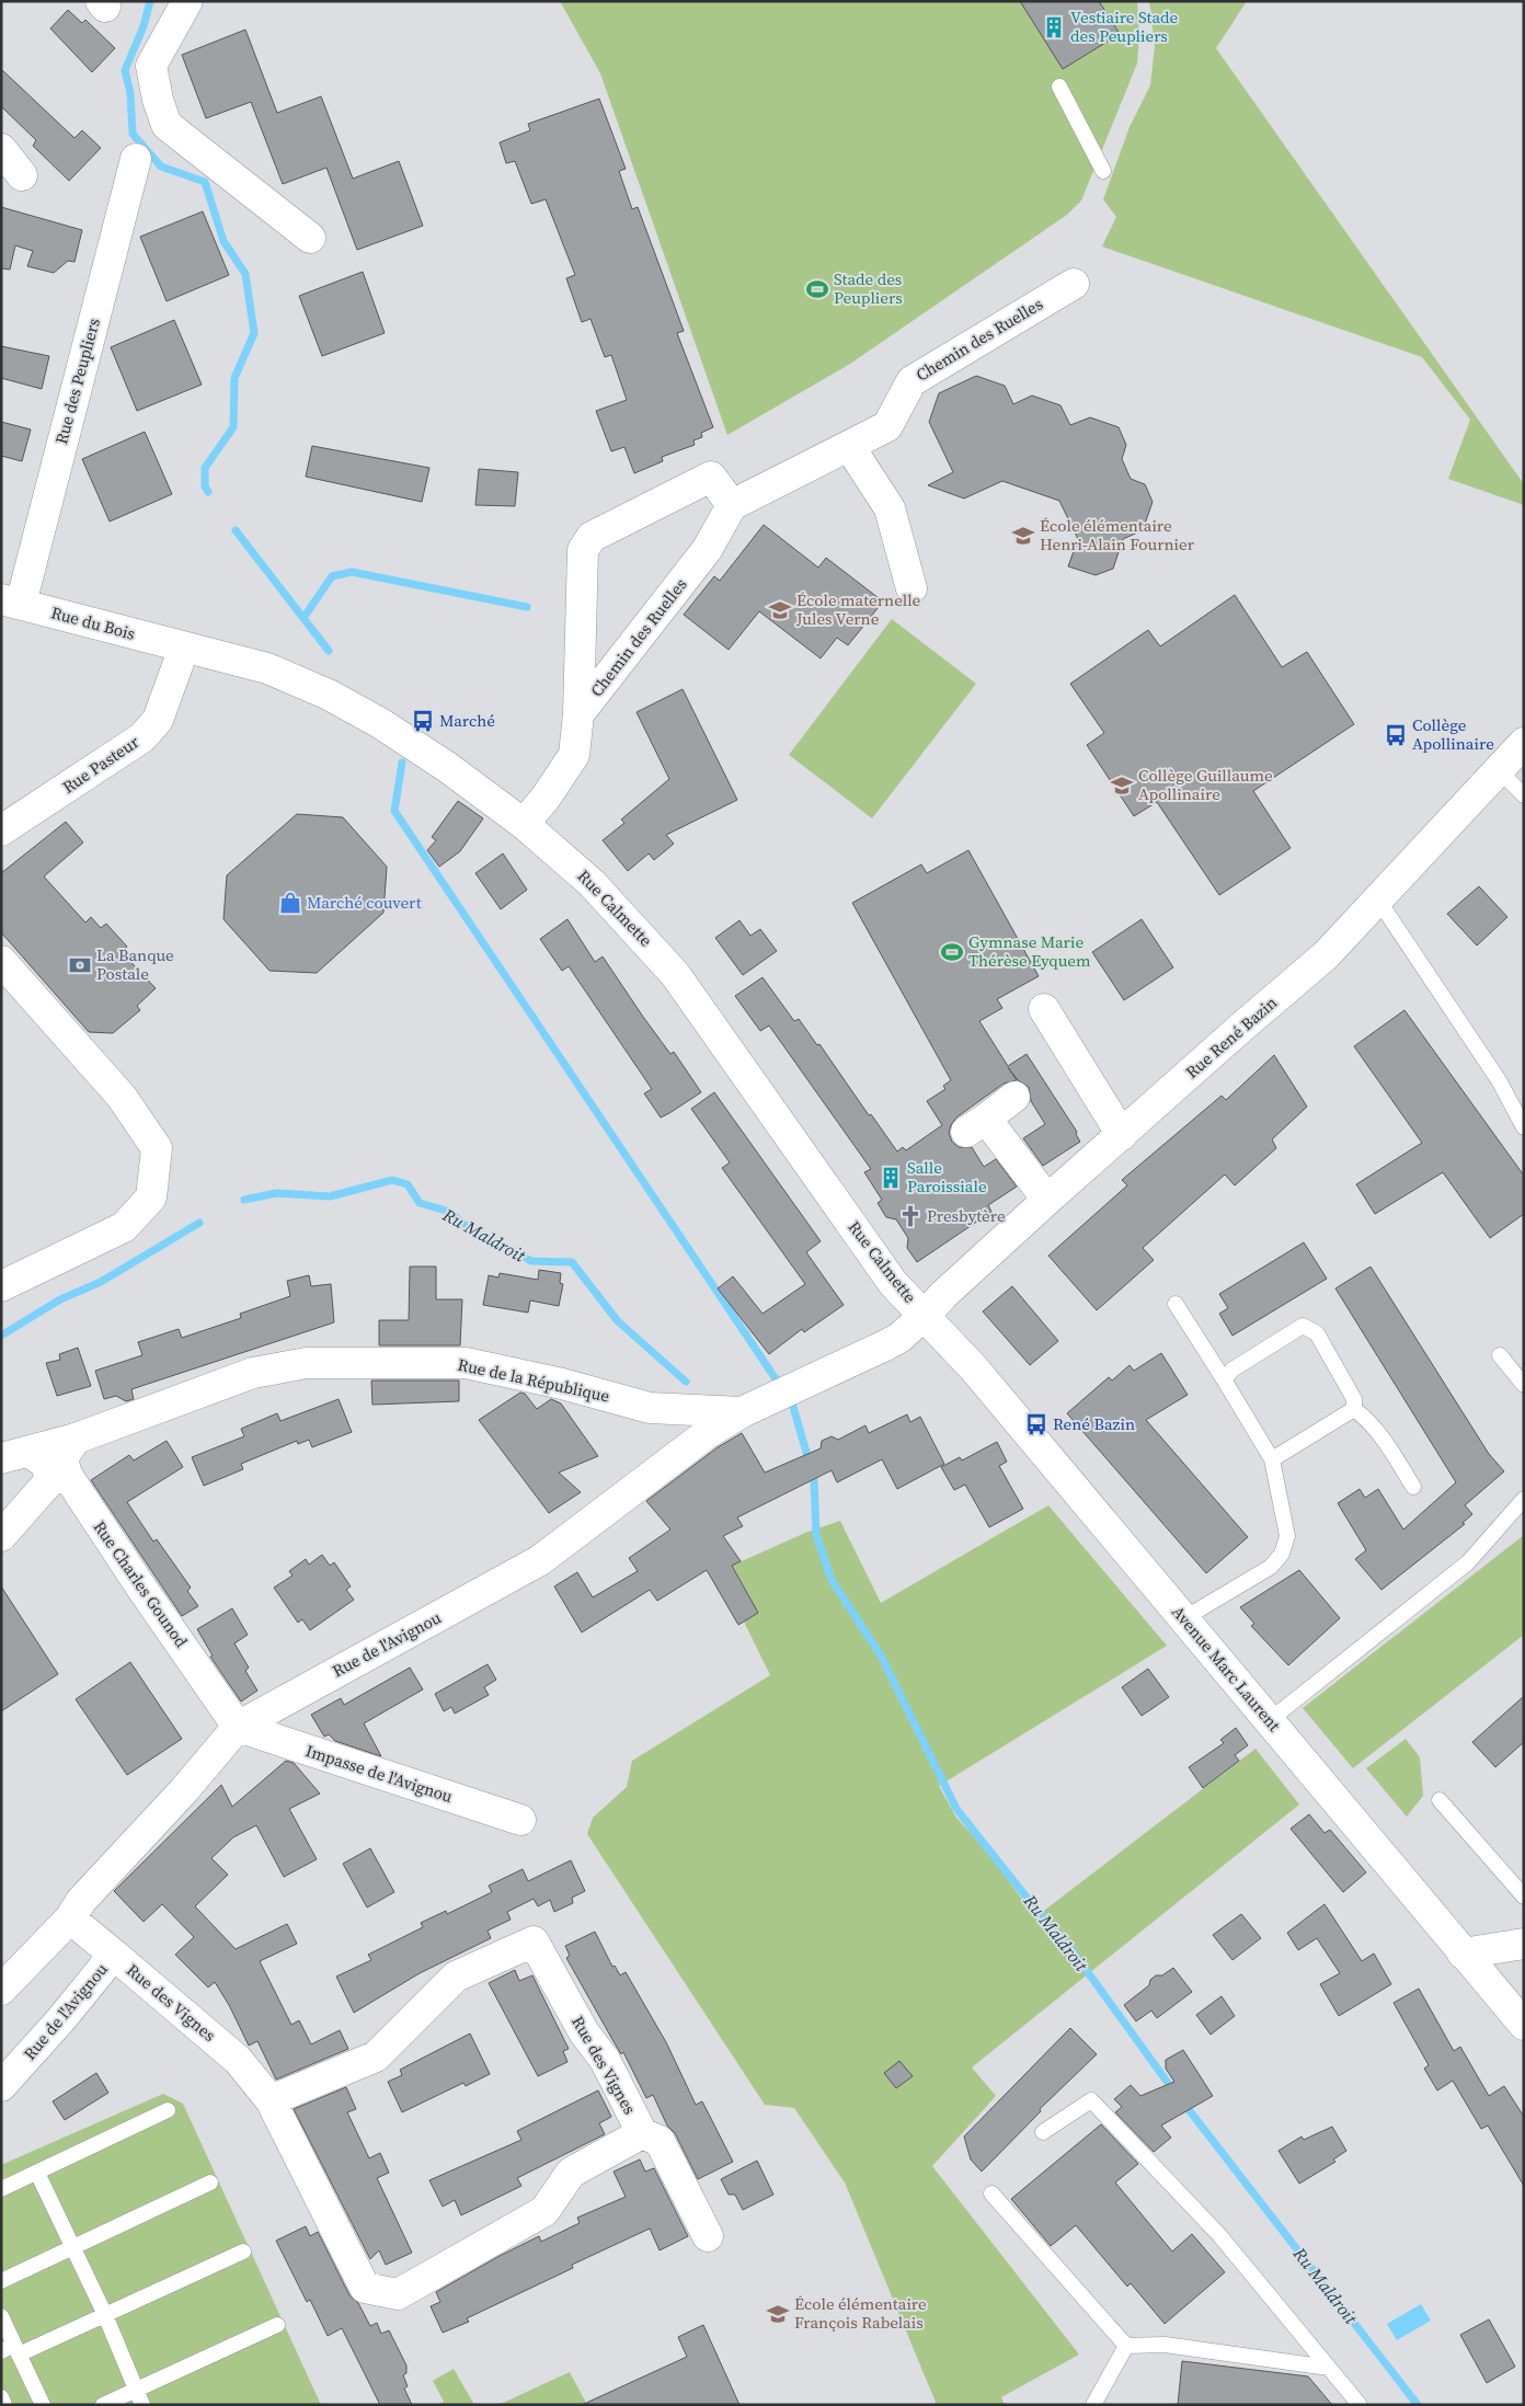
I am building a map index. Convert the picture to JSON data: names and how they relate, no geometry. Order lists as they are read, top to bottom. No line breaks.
{"streets":{"street":["Chemin des Ruelles","Rue des Peupliers","Rue du Bois","Rue Pasteur","Rue Calmette","Rue René Bazin","Rue de la République","Rue Charles Gounod","Rue de l'Avignou","Avenue Marc Laurent","Impasse de l'Avignou","Rue des Vignes"]},"crossings":[["Chemin des Ruelles","Rue Calmette"],["Rue des Peupliers","Rue du Bois"],["Rue du Bois","Rue Pasteur"],["Rue du Bois","Rue Calmette"],["Rue Pasteur","Rue Calmette"],["Rue Calmette","Rue René Bazin"],["Rue Calmette","Rue de la République"],["Rue Calmette","Avenue Marc Laurent"],["Rue René Bazin","Rue de la République"],["Rue René Bazin","Avenue Marc Laurent"],["Rue de la République","Rue Charles Gounod"],["Rue de la République","Rue de l'Avignou"],["Rue de la République","Avenue Marc Laurent"],["Rue Charles Gounod","Rue de l'Avignou"],["Rue Charles Gounod","Impasse de l'Avignou"],["Rue de l'Avignou","Impasse de l'Avignou"],["Rue de l'Avignou","Rue des Vignes"]],"water":["Ru Maldroit"],"places":{"building":["Vestiaire Stade des Peupliers","Salle Paroissiale"],"sports":["Stade des Peupliers","Gymnase Marie Thérèse Eyquem"],"school or university":["École élémentaire Henri-Alain Fournier","École maternelle Jules Verne","Collège Guillaume Apollinaire","École élémentaire François Rabelais"],"bus stop":["Marché","Collège Apollinaire","René Bazin"],"shop":["Marché couvert"],"bank":["La Banque Postale"],"church":["Presbytère"]}}
